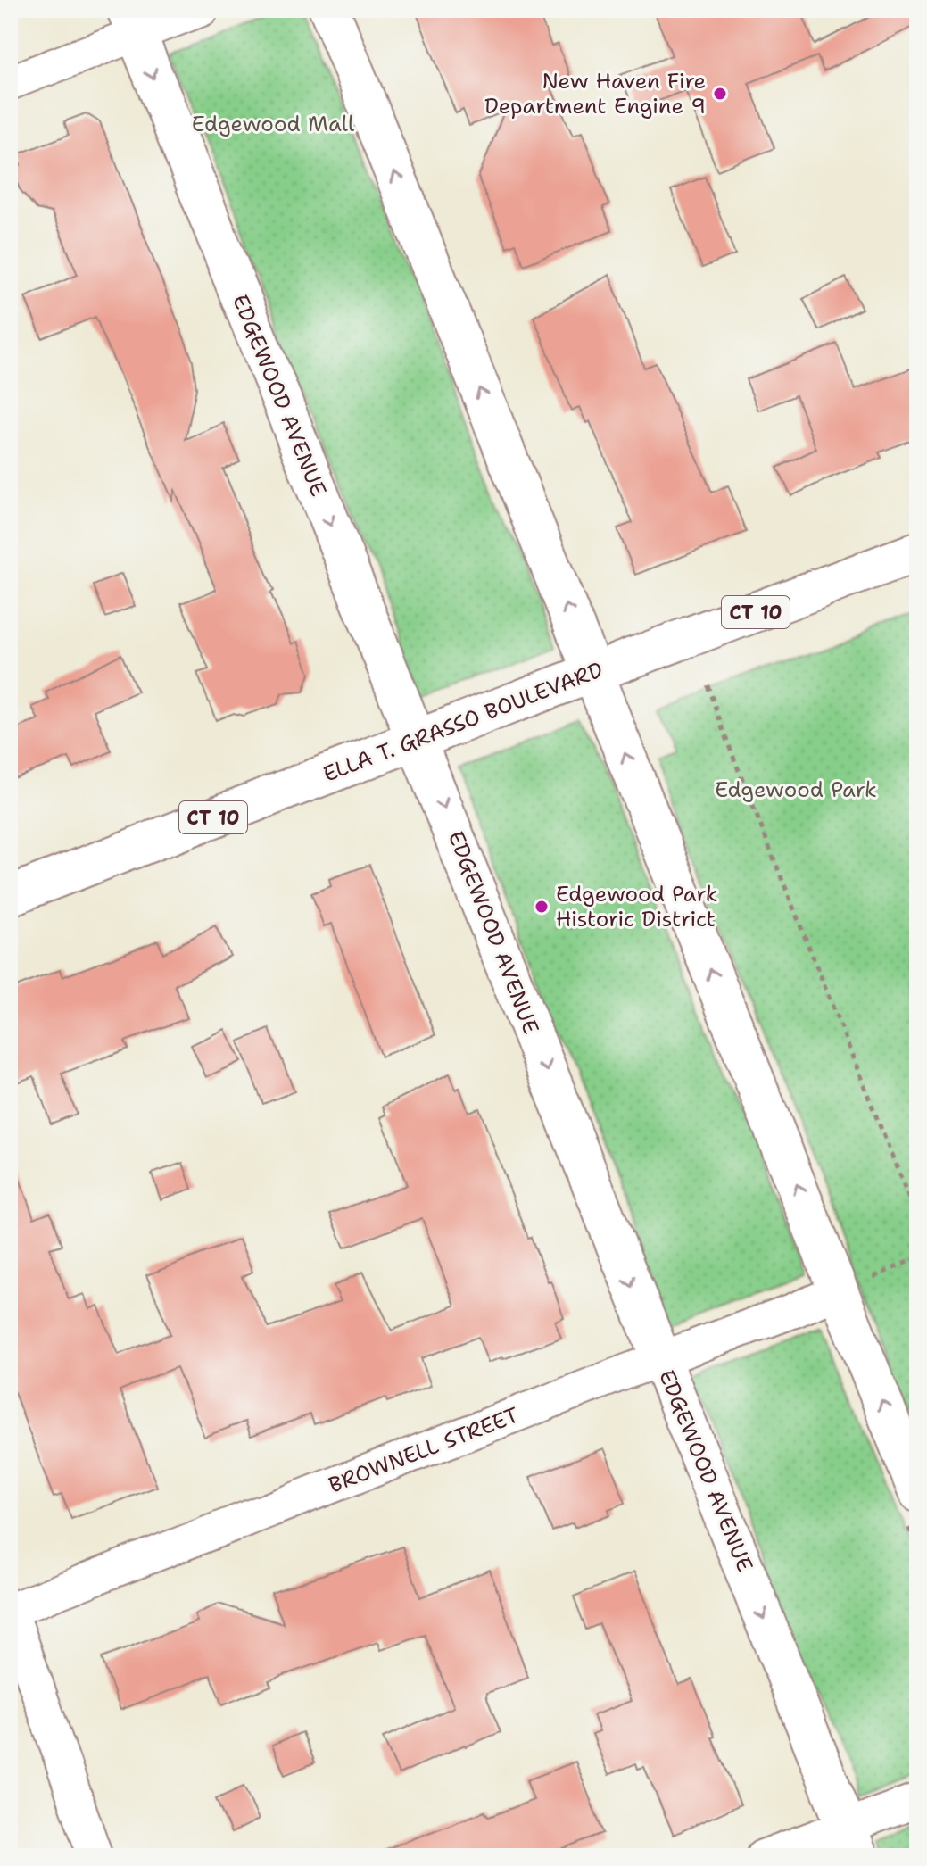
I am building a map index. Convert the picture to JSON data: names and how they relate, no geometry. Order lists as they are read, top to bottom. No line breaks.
{"streets":{"main road":["EDGEWOOD AVENUE","CT 10","ELLA T. GRASSO BOULEVARD"],"street":["BROWNELL STREET"]},"crossings":[["EDGEWOOD AVENUE","ELLA T. GRASSO BOULEVARD"],["EDGEWOOD AVENUE","BROWNELL STREET"]],"parks":["Edgewood Mall","Edgewood Park"],"places":["New Haven Fire Department Engine 9","Edgewood Park Historic District"]}
